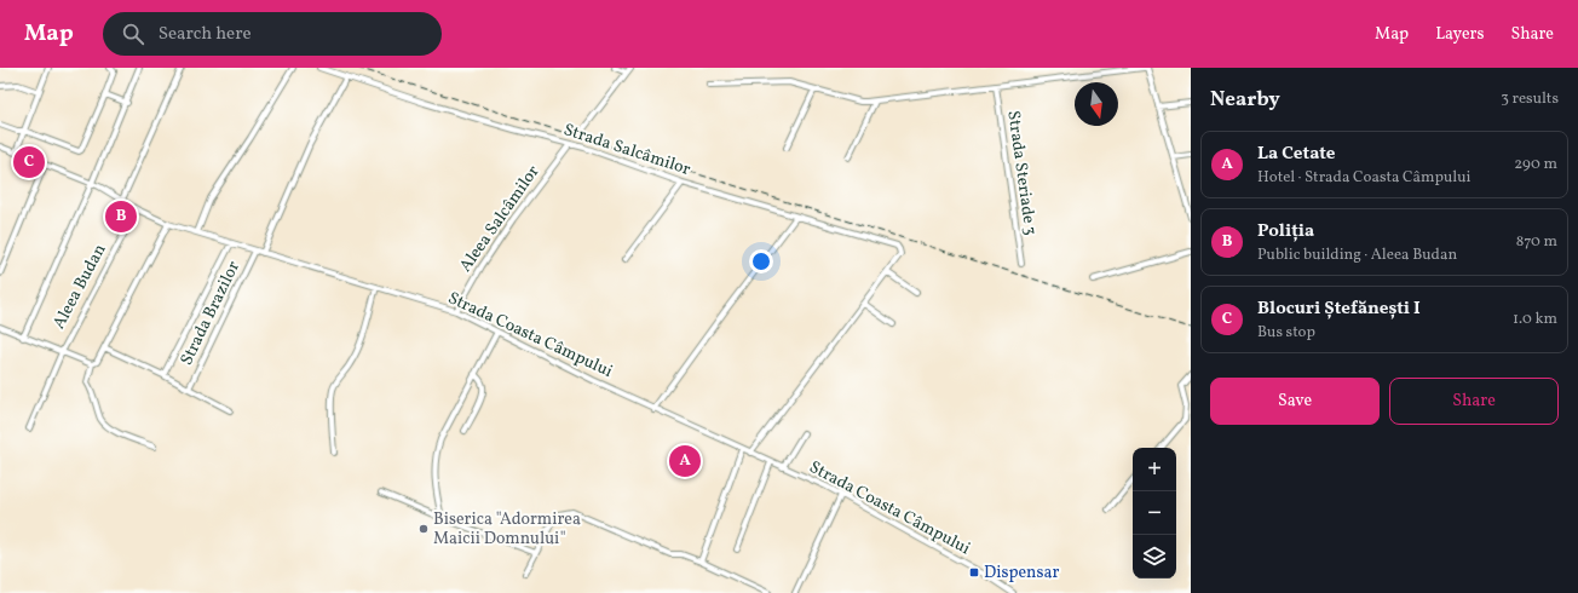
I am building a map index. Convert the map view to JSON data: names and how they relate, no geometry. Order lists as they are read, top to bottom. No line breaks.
{"streets":{"street":["Strada Salcâmilor","Strada Steriade 3","Aleea Salcâmilor","Aleea Budan","Strada Brazilor","Strada Coasta Câmpului"]},"crossings":[["Strada Salcâmilor","Aleea Salcâmilor"],["Aleea Salcâmilor","Strada Coasta Câmpului"],["Aleea Budan","Strada Coasta Câmpului"],["Strada Brazilor","Strada Coasta Câmpului"]],"places":{"other":["Biserica \"Adormirea Maicii Domnului\""],"transit":["Dispensar"]},"north":"bottom","page":{"header":"Map","search":"Search here","nav":["Map","Layers","Share"],"heading":["Nearby","3 results"],"list":[{"mark":"A","name":"La Cetate","note":"Hotel · Strada Coasta Câmpului","value":"290 m"},{"mark":"B","name":"Poliția","note":"Public building · Aleea Budan","value":"870 m"},{"mark":"C","name":"Blocuri Ștefănești I","note":"Bus stop","value":"1.0 km"}],"pins":["C","B","A"],"buttons":["Save","Share"],"map_buttons":["+","−"]}}
